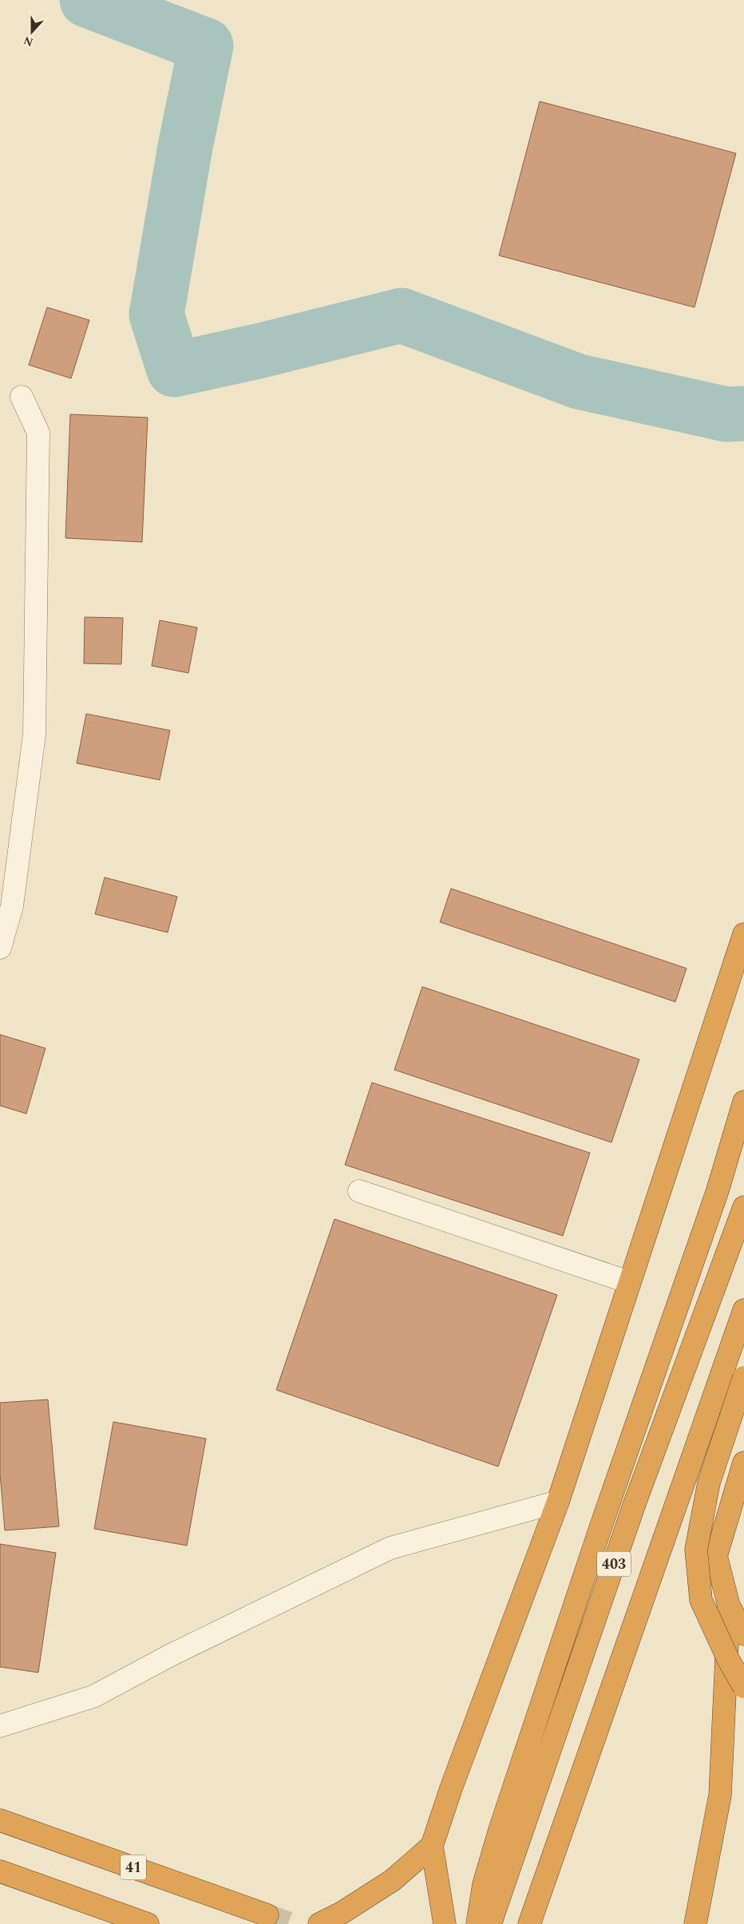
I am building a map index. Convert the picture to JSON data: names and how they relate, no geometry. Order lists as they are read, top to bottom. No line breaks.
{"streets":{"highway":["403","41"]},"north":"bottom"}
